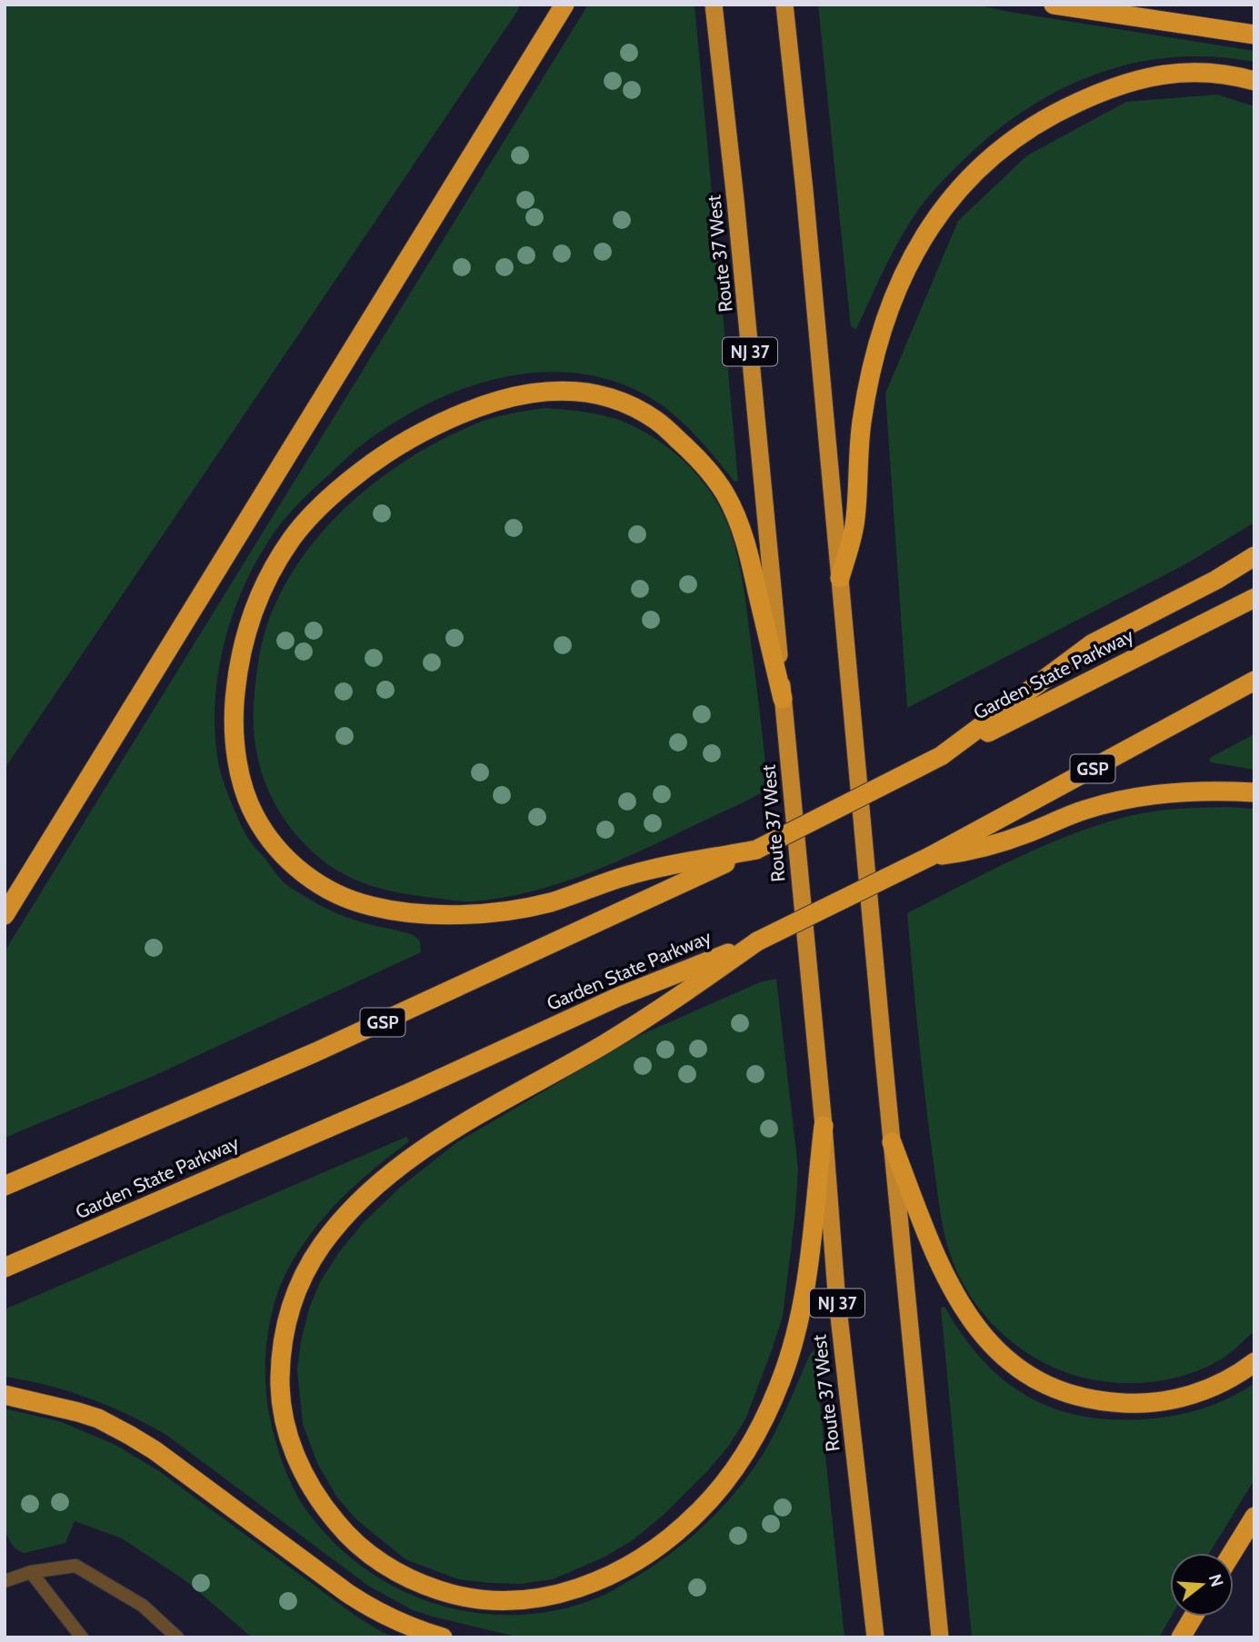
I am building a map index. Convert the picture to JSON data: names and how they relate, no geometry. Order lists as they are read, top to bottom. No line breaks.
{"streets":{"highway":["Route 37 West","NJ 37","Garden State Parkway","GSP"]},"north":"right"}
